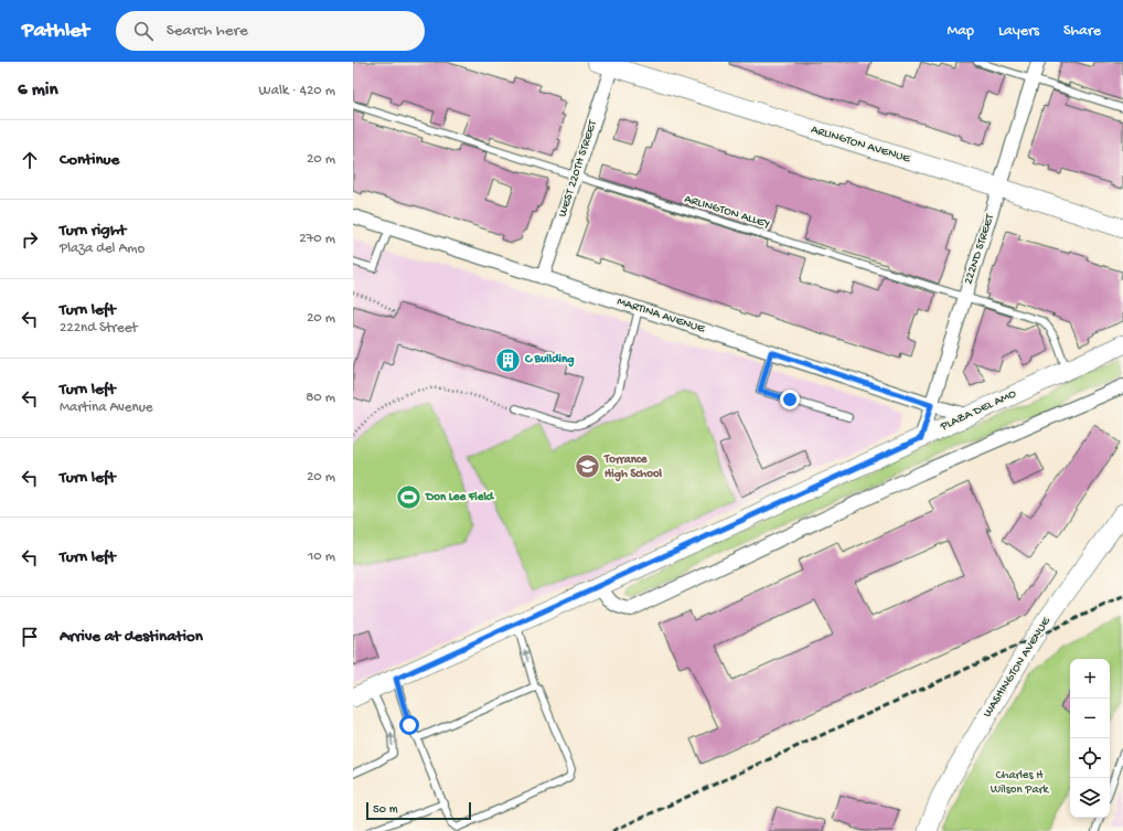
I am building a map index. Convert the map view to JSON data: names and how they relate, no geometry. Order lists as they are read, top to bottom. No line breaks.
{"streets":{"street":["ARLINGTON AVENUE","WEST 220TH STREET","222ND STREET","MARTINA AVENUE","PLAZA DEL AMO","WASHINGTON AVENUE"],"lane":["ARLINGTON ALLEY"]},"crossings":[["ARLINGTON AVENUE","WEST 220TH STREET"],["ARLINGTON AVENUE","222ND STREET"],["WEST 220TH STREET","ARLINGTON ALLEY"],["WEST 220TH STREET","MARTINA AVENUE"],["ARLINGTON ALLEY","222ND STREET"],["ARLINGTON ALLEY","PLAZA DEL AMO"],["222ND STREET","MARTINA AVENUE"],["222ND STREET","PLAZA DEL AMO"],["MARTINA AVENUE","PLAZA DEL AMO"]],"parks":["Charles H Wilson Park"],"places":{"building":["C Building"],"school or university":["Torrance High School"],"sports":["Don Lee Field"]},"scale_bar":"50 m","page":{"header":"Pathlet","search":"Search here","nav":["Map","Layers","Share"],"heading":["6 min","Walk · 420 m"],"list":[["Continue","20 m"],["Turn right","Plaza del Amo","270 m"],["Turn left","222nd Street","20 m"],["Turn left","Martina Avenue","80 m"],["Turn left","20 m"],["Turn left","10 m"],"Arrive at destination"],"map_buttons":["+","−"],"scale":"50 m"}}
